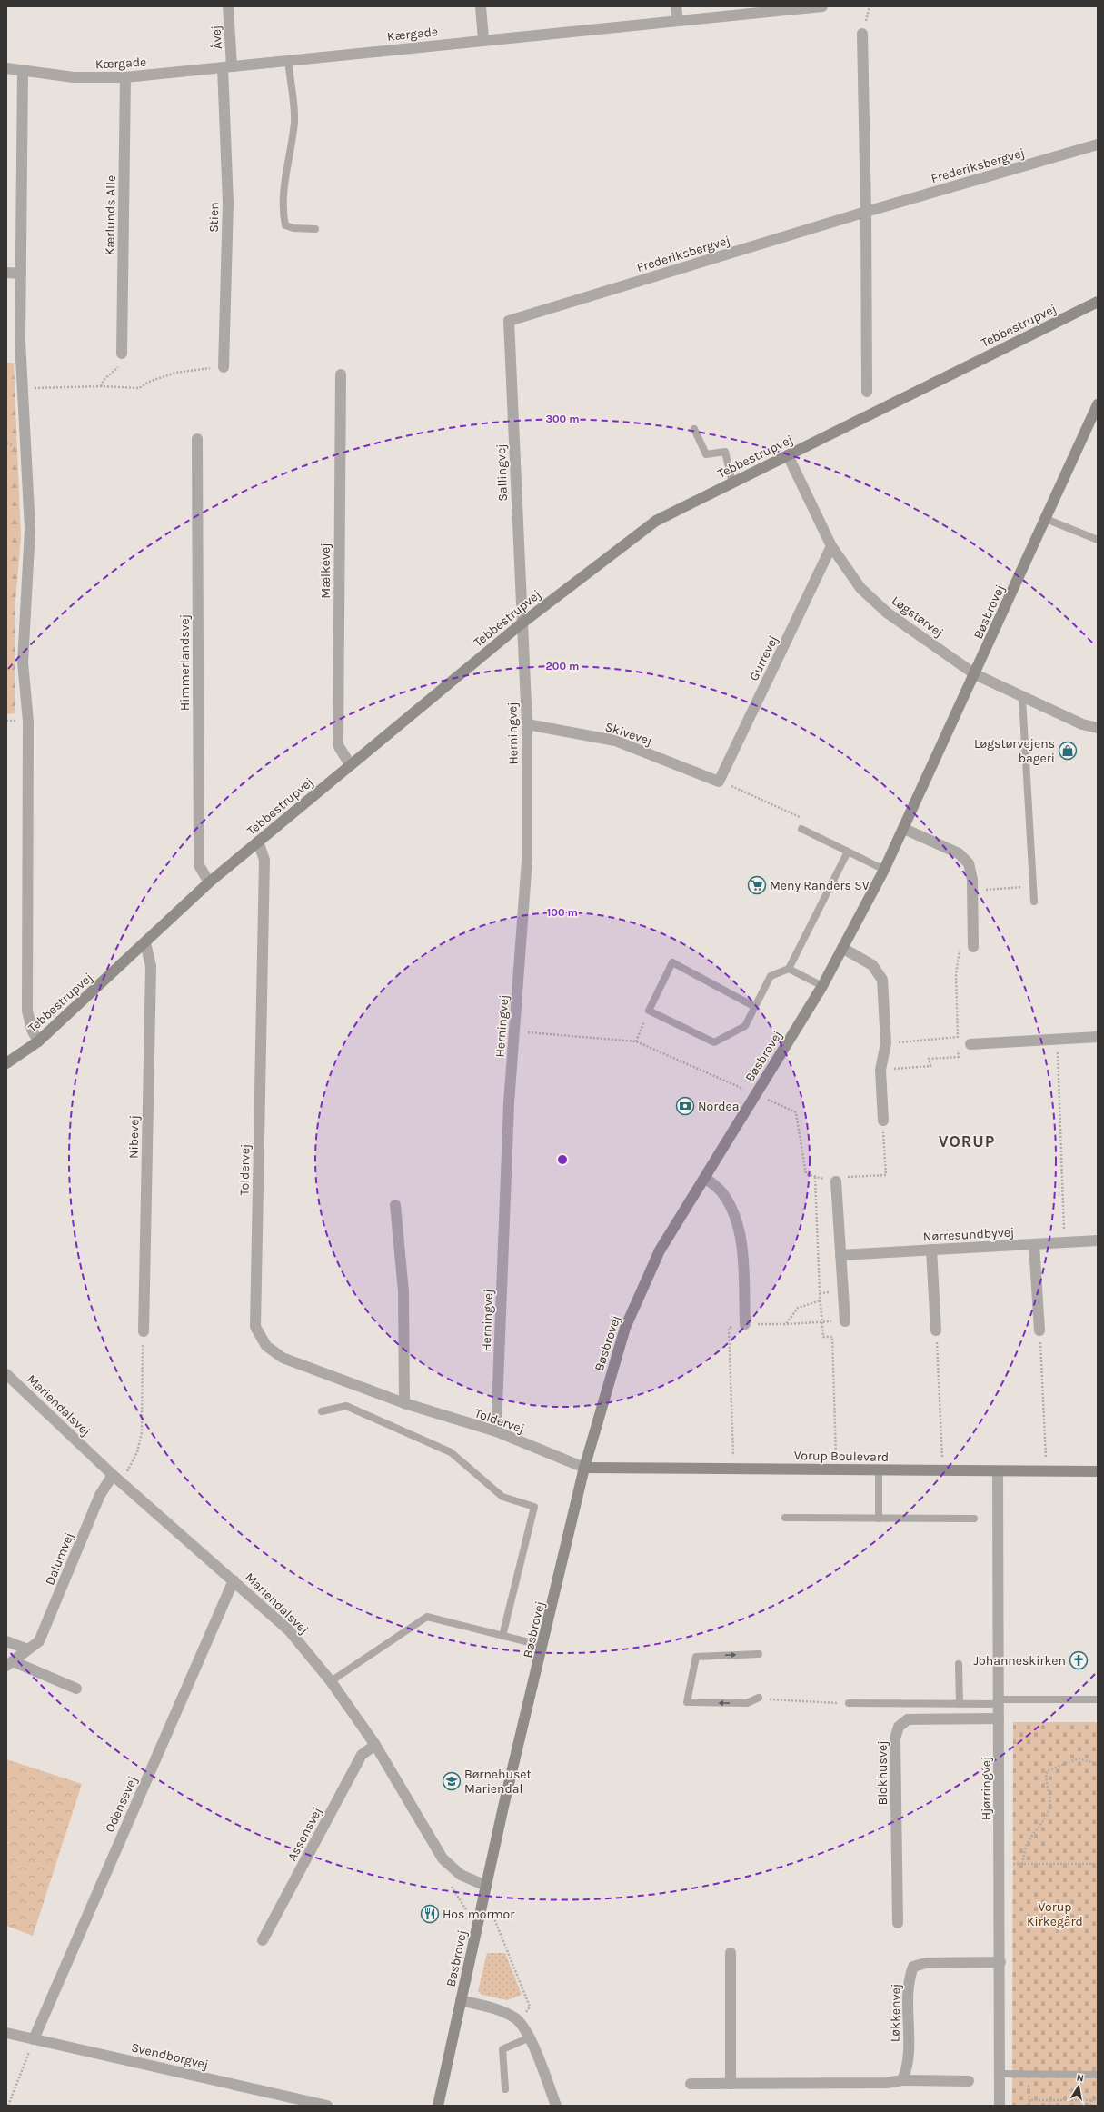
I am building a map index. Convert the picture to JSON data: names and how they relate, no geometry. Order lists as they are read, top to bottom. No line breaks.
{"streets":{"street":["Kærgade","Åvej","Frederiksbergvej","Kærlunds Alle","Stien","Tebbestrupvej","Sallingvej","Mælkevej","Bøsbrovej","Løgstørvej","Gurrevej","Himmerlandsvej","Herningvej","Skivevej","Nibevej","Toldervej","Nørresundbyvej","Mariendalsvej","Vorup Boulevard","Dalumvej","Blokhusvej","Hjørringvej","Odensevej","Assensvej","Løkkenvej","Svendborgvej"]},"crossings":[["Kærgade","Åvej"],["Kærgade","Kærlunds Alle"],["Kærgade","Stien"],["Åvej","Stien"],["Frederiksbergvej","Sallingvej"],["Tebbestrupvej","Sallingvej"],["Tebbestrupvej","Mælkevej"],["Tebbestrupvej","Løgstørvej"],["Tebbestrupvej","Himmerlandsvej"],["Tebbestrupvej","Herningvej"],["Tebbestrupvej","Nibevej"],["Tebbestrupvej","Toldervej"],["Sallingvej","Herningvej"],["Bøsbrovej","Løgstørvej"],["Bøsbrovej","Toldervej"],["Bøsbrovej","Mariendalsvej"],["Bøsbrovej","Vorup Boulevard"],["Løgstørvej","Gurrevej"],["Gurrevej","Skivevej"],["Herningvej","Skivevej"],["Herningvej","Toldervej"],["Toldervej","Vorup Boulevard"],["Mariendalsvej","Dalumvej"],["Mariendalsvej","Odensevej"],["Mariendalsvej","Assensvej"],["Vorup Boulevard","Hjørringvej"],["Blokhusvej","Hjørringvej"],["Hjørringvej","Løkkenvej"],["Odensevej","Svendborgvej"]],"districts":["VORUP"],"parks":["Vorup Kirkegård"],"places":{"shop":["Løgstørvejens bageri"],"supermarket":["Meny Randers SV"],"bank":["Nordea"],"church":["Johanneskirken"],"school or university":["Børnehuset Mariendal"],"restaurant":["Hos mormor"]},"north":"top","rings":["300 m","200 m","100 m"]}
